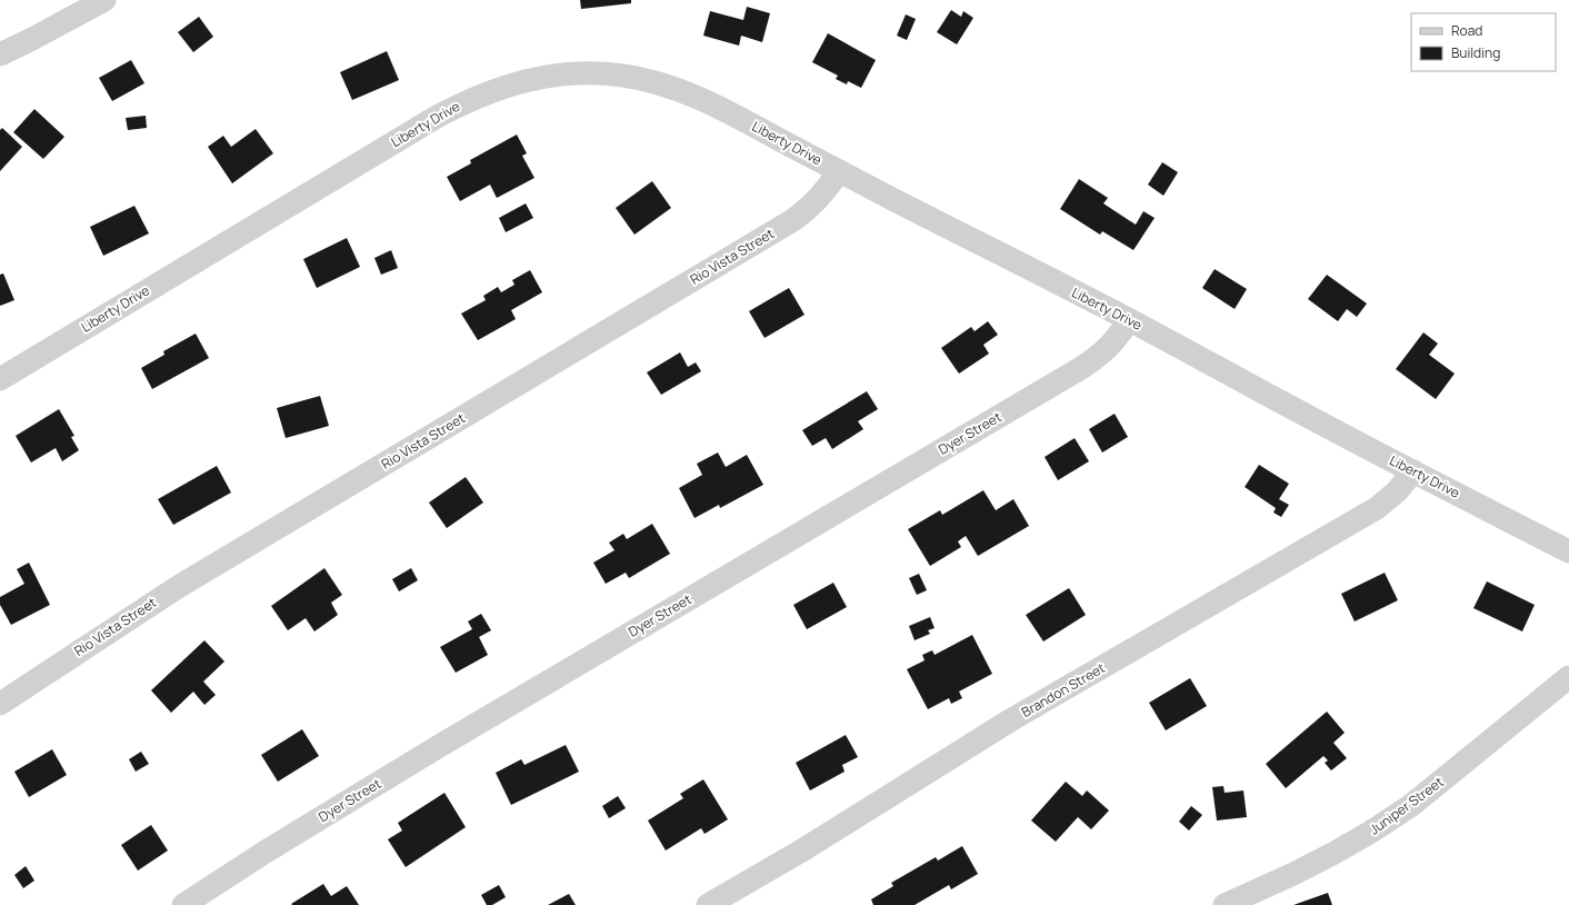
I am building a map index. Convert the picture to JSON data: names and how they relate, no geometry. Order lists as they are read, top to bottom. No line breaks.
{"streets":{"street":["Liberty Drive","Rio Vista Street","Dyer Street","Brandon Street","Juniper Street"]},"crossings":[["Liberty Drive","Rio Vista Street"],["Liberty Drive","Dyer Street"],["Liberty Drive","Brandon Street"]],"legend":["Road","Building"]}
